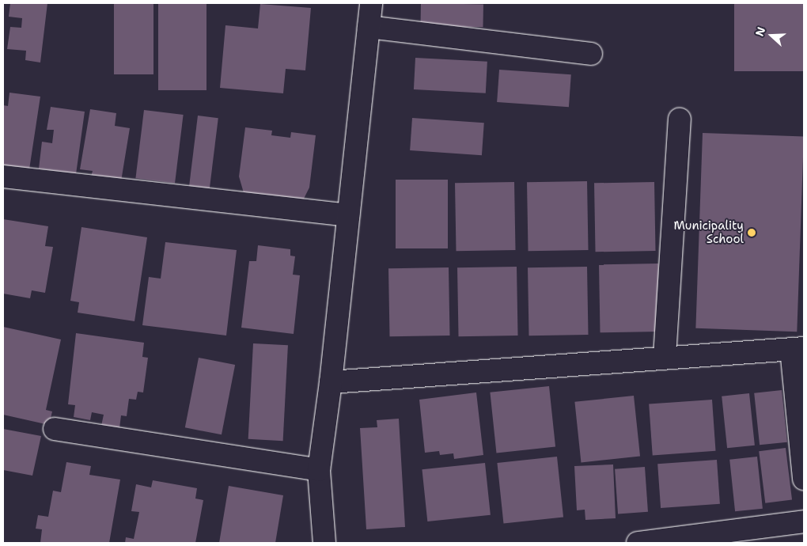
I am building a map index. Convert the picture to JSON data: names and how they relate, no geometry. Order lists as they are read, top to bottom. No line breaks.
{"places":["Municipality School"],"north":"left"}
